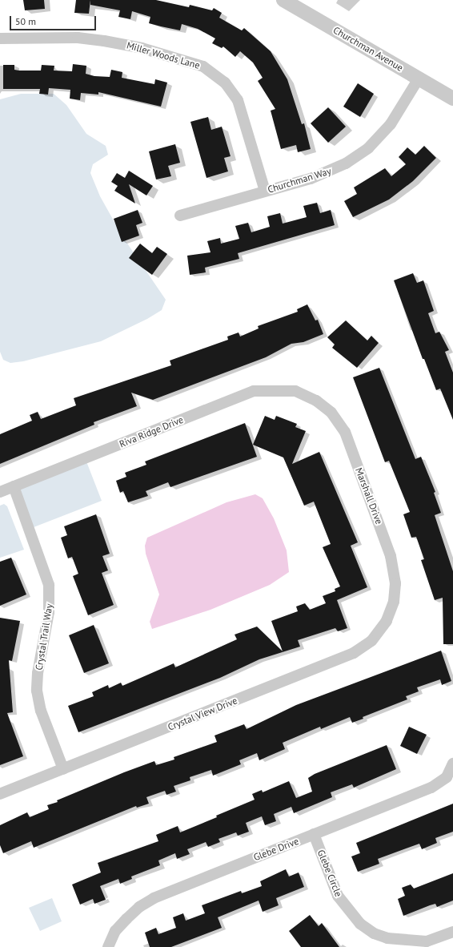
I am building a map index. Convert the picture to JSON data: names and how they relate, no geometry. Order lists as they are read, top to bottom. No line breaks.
{"streets":{"street":["Churchman Avenue","Miller Woods Lane","Churchman Way","Riva Ridge Drive","Marshall Drive","Crystal Trail Way","Crystal View Drive","Glebe Drive","Glebe Circle"]},"crossings":[["Churchman Avenue","Churchman Way"],["Miller Woods Lane","Churchman Way"],["Riva Ridge Drive","Marshall Drive"],["Riva Ridge Drive","Crystal Trail Way"],["Marshall Drive","Crystal View Drive"],["Crystal Trail Way","Crystal View Drive"],["Glebe Drive","Glebe Circle"]],"scale_bar":"50 m"}
